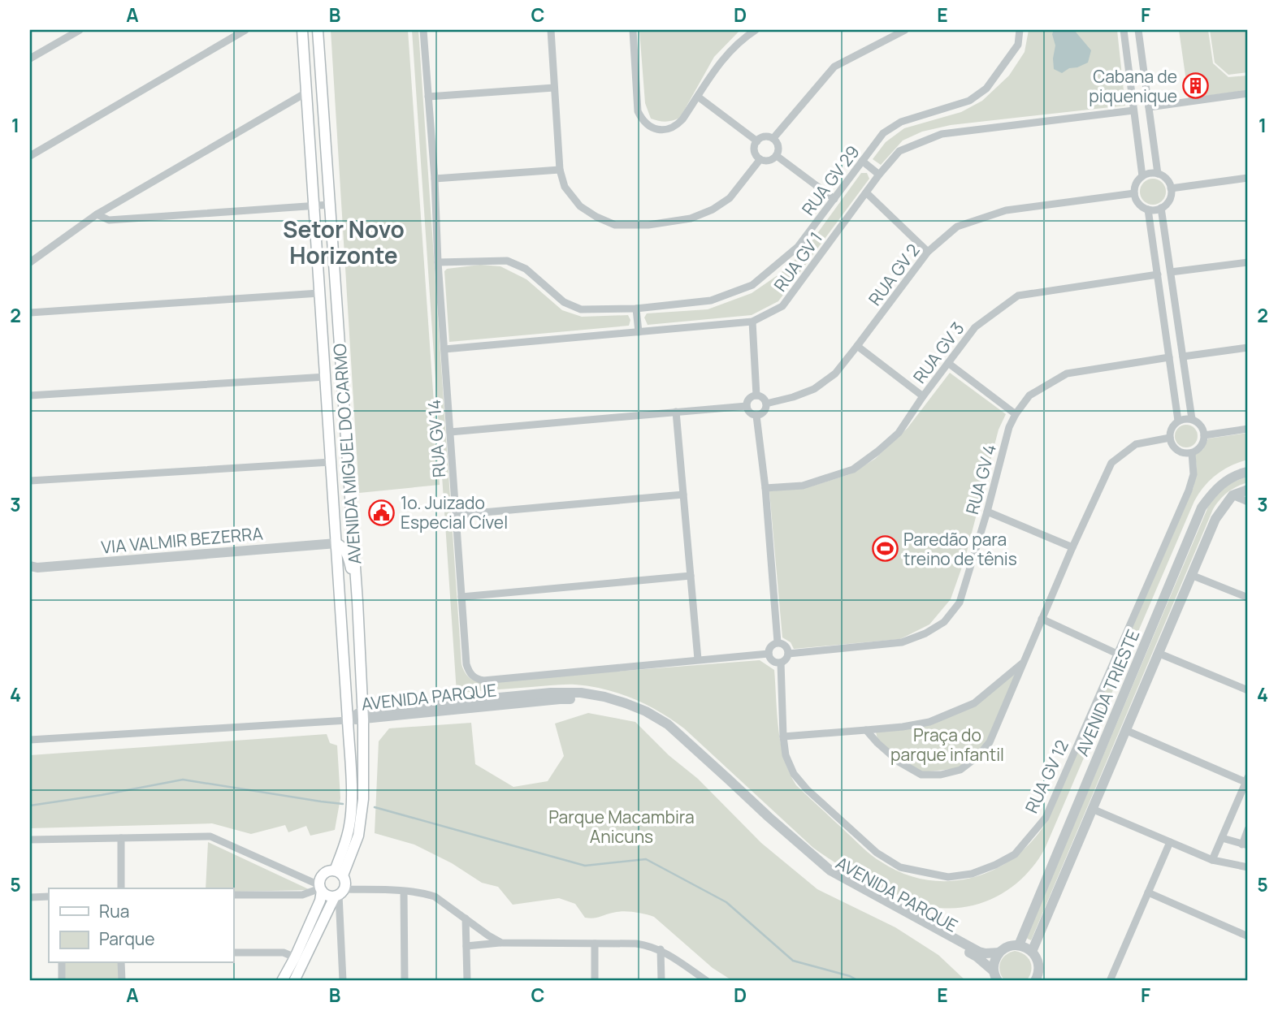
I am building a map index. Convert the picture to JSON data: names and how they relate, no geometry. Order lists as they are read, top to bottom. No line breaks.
{"streets":{"main road":["AVENIDA MIGUEL DO CARMO"],"street":["RUA GV 29","RUA GV 1","RUA GV 2","RUA GV 3","RUA GV 14","RUA GV 4","VIA VALMIR BEZERRA","AVENIDA TRIESTE","AVENIDA PARQUE","RUA GV 12"]},"crossings":[["RUA GV 29","RUA GV 14"],["RUA GV 1","RUA GV 14"],["AVENIDA MIGUEL DO CARMO","VIA VALMIR BEZERRA"],["AVENIDA MIGUEL DO CARMO","AVENIDA PARQUE"],["RUA GV 4","RUA GV 12"]],"districts":["Setor Novo Horizonte"],"parks":["Praça do parque infantil","Parque Macambira Anicuns"],"places":{"building":["Cabana de piquenique"],"public building":["1o. Juizado Especial Cível"],"sports":["Paredão para treino de tênis"]},"legend":["Rua","Parque"],"grid":{"columns":["A","B","C","D","E","F"],"rows":["1","2","3","4","5"]}}
